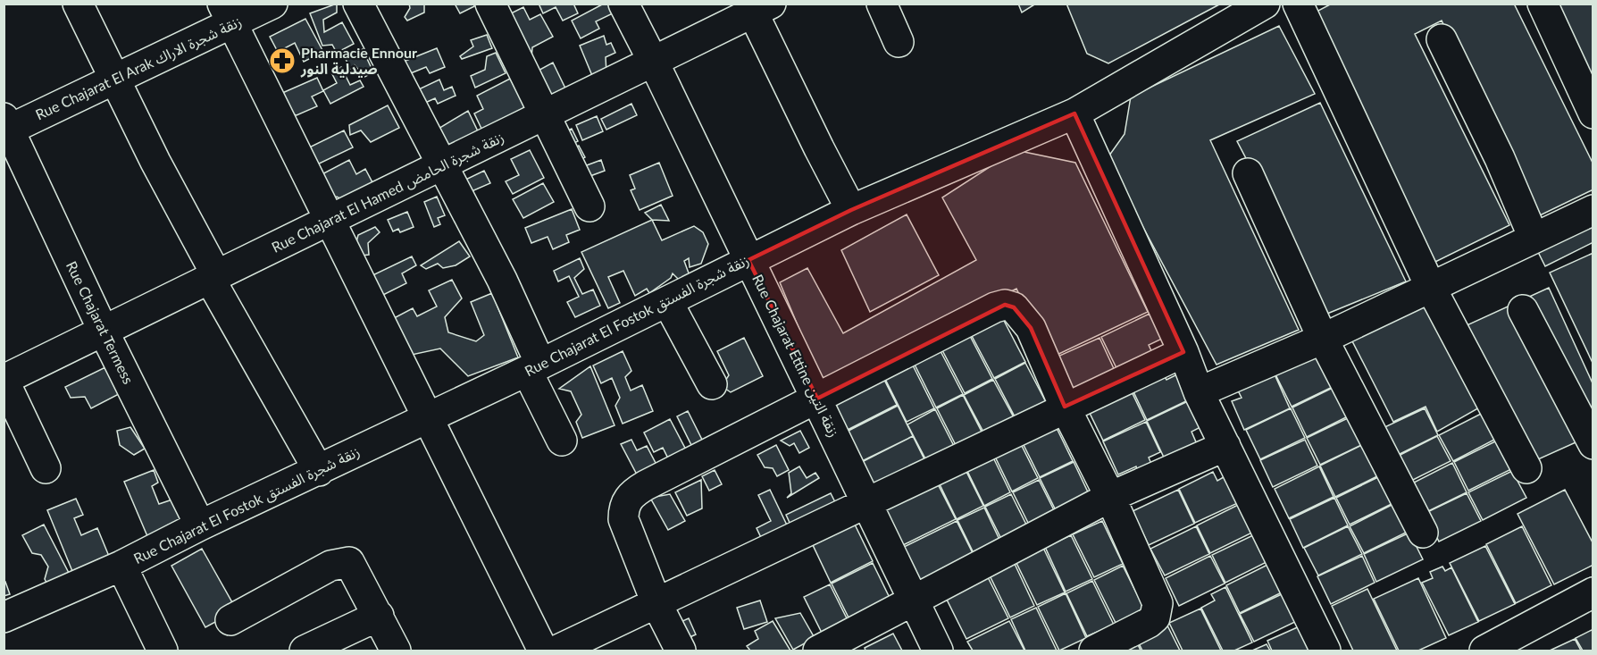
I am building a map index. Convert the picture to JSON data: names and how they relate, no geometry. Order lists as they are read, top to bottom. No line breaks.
{"streets":{"street":["Rue Chajarat El Arak زنقة شجرة الاراك","Rue Chajarat El Hamed زنقة شجرة الحامض","Rue Chajarat El Fostok زنقة شجرة الفستق","Rue Chajarat Termess","Rue Chajarat Ettine زنقة التين"]},"crossings":[["Rue Chajarat El Arak زنقة شجرة الاراك","Rue Chajarat Termess"],["Rue Chajarat El Hamed زنقة شجرة الحامض","Rue Chajarat Termess"],["Rue Chajarat El Hamed زنقة شجرة الحامض","Rue Chajarat Ettine زنقة التين"],["Rue Chajarat El Fostok زنقة شجرة الفستق","Rue Chajarat Termess"],["Rue Chajarat El Fostok زنقة شجرة الفستق","Rue Chajarat Ettine زنقة التين"]],"places":{"pharmacy":["Pharmacie Ennour صيدلية النور"]}}
